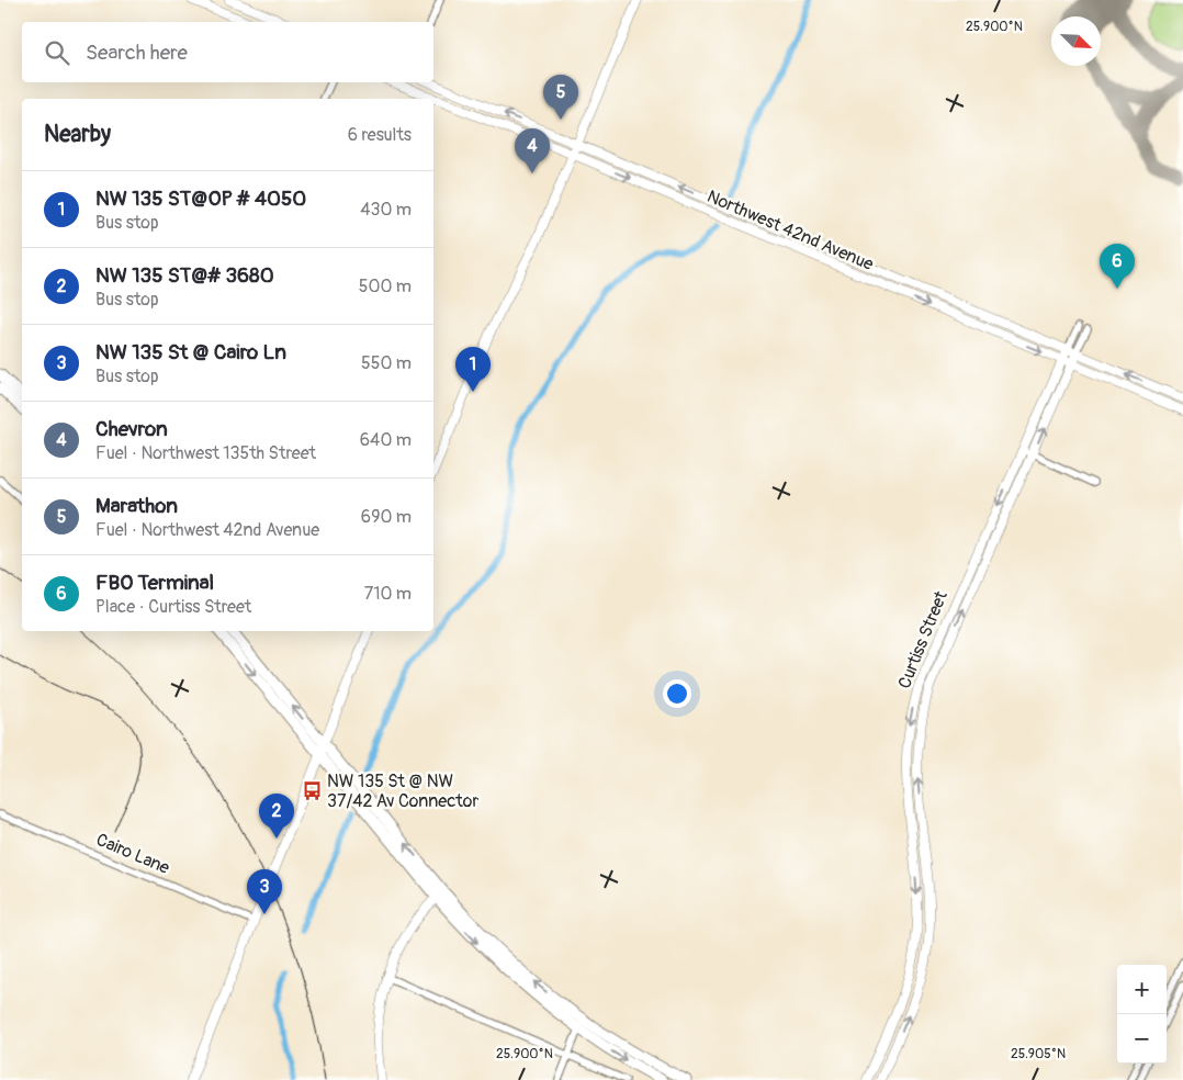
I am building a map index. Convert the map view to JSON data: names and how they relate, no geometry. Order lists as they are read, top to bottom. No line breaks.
{"streets":{"street":["Northwest 42nd Avenue","Curtiss Street","Cairo Lane"]},"crossings":[["Northwest 42nd Avenue","Curtiss Street"]],"places":{"bus stop":["NW 135 St @ NW 37/42 Av Connector"]},"north":"bottom right","page":{"search":"Search here","pins":["5","4","6","1","2","3"],"heading":["Nearby","6 results"],"list":[{"mark":"1","name":"NW 135 ST@OP # 4050","note":"Bus stop","value":"430 m"},{"mark":"2","name":"NW 135 ST@# 3680","note":"Bus stop","value":"500 m"},{"mark":"3","name":"NW 135 St @ Cairo Ln","note":"Bus stop","value":"550 m"},{"mark":"4","name":"Chevron","note":"Fuel · Northwest 135th Street","value":"640 m"},{"mark":"5","name":"Marathon","note":"Fuel · Northwest 42nd Avenue","value":"690 m"},{"mark":"6","name":"FBO Terminal","note":"Place · Curtiss Street","value":"710 m"}],"map_buttons":["+","−"]},"coordinates":["25.900°N","25.905°N"]}
